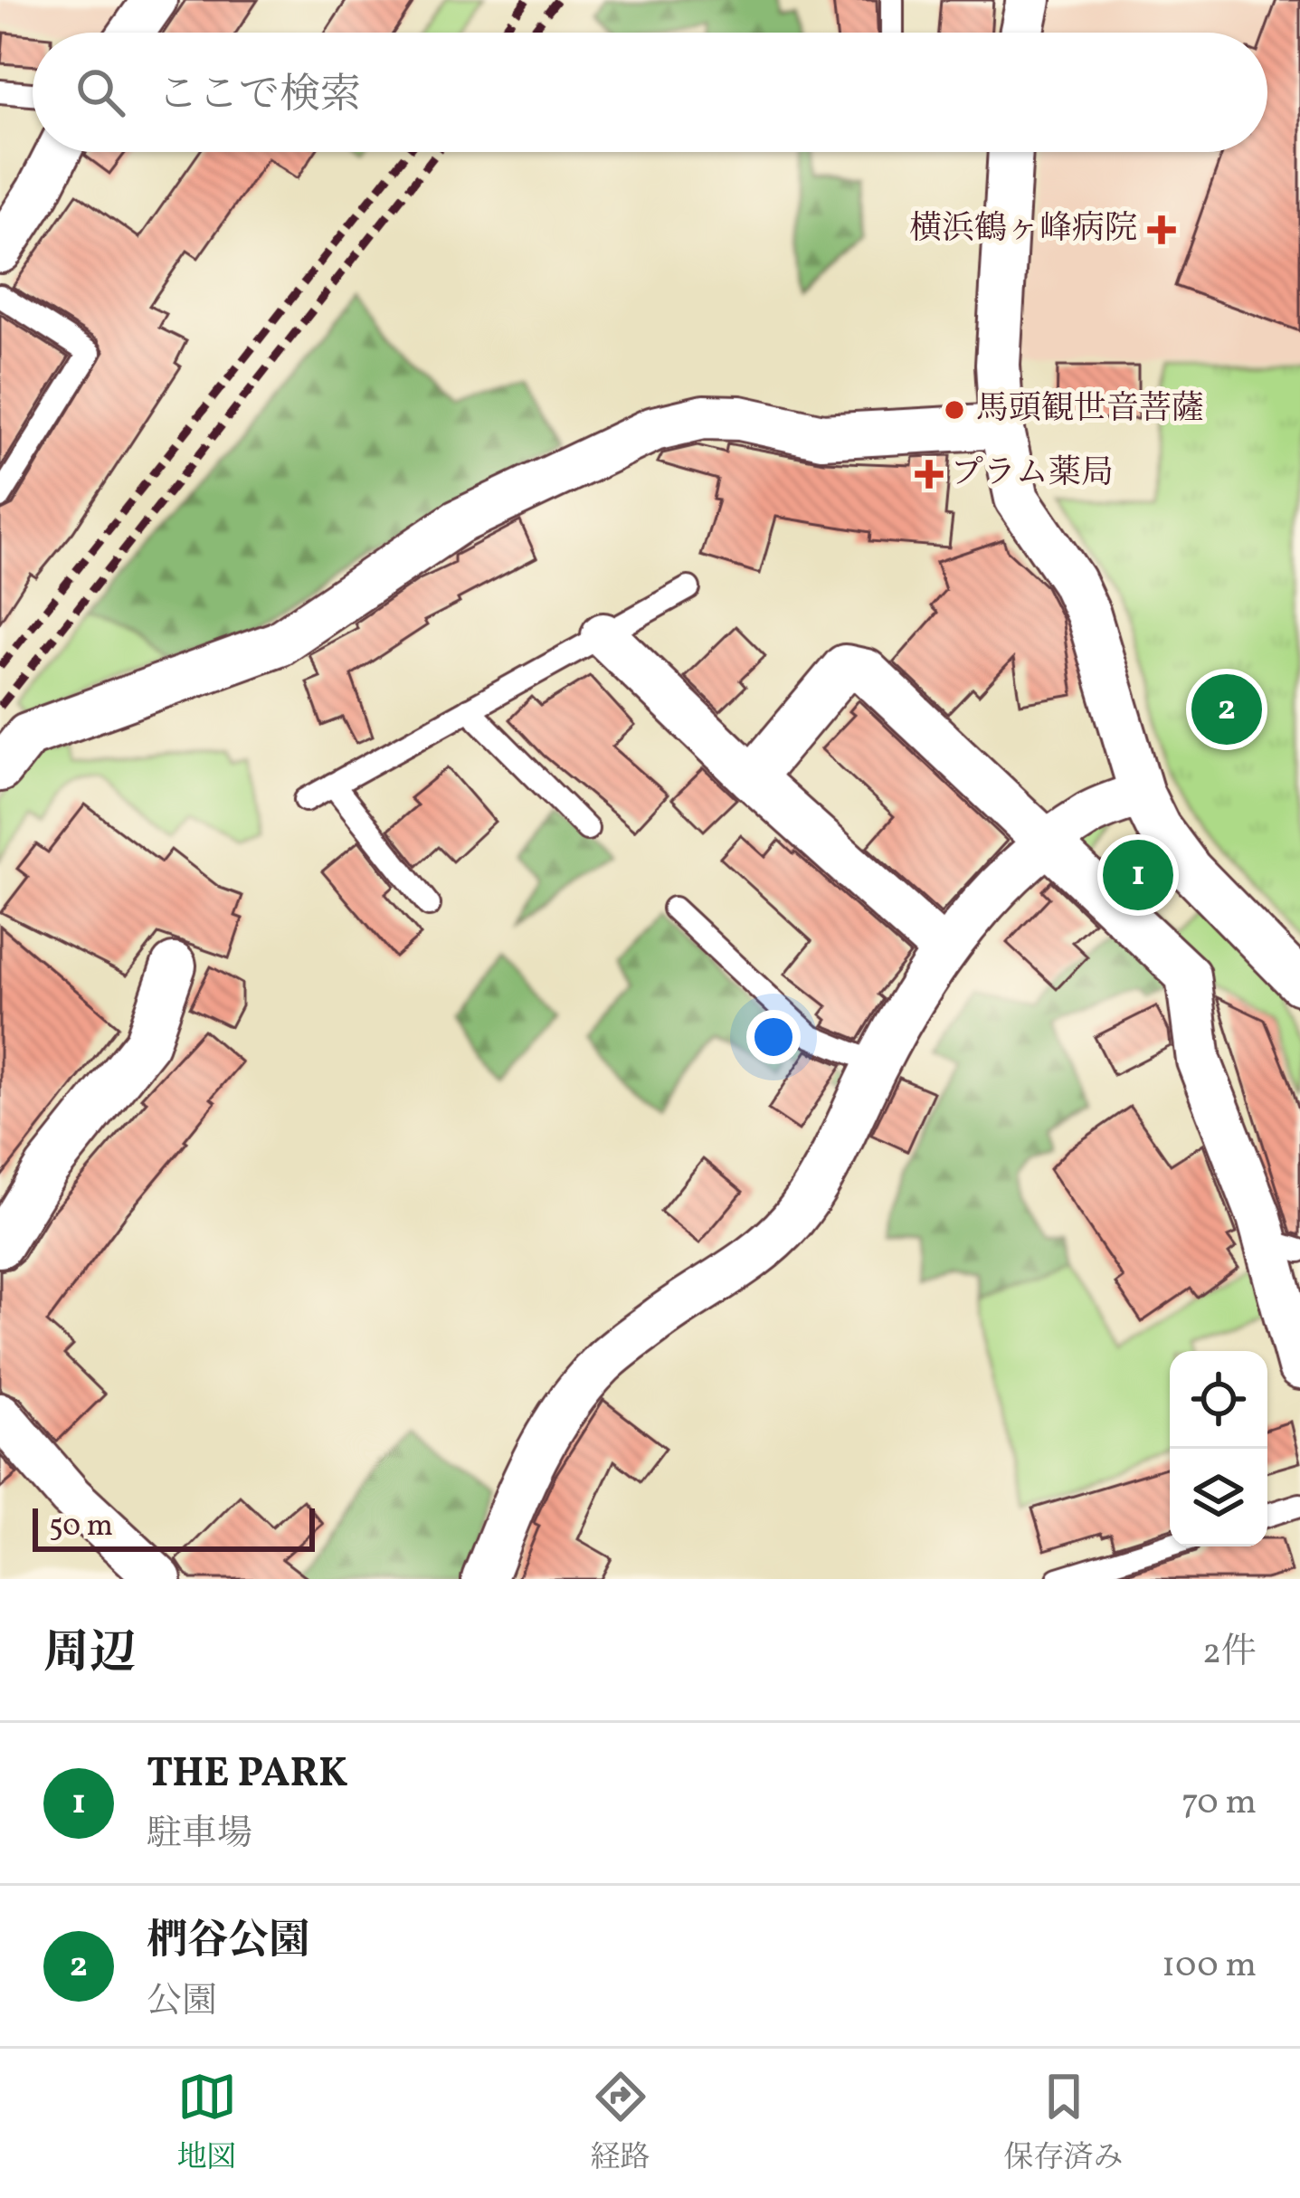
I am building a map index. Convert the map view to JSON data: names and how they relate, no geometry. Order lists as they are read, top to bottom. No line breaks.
{"places":{"health":["横浜鶴ヶ峰病院","プラム薬局"],"other":["馬頭観世音菩薩"]},"scale_bar":"50 m","page":{"search":"ここで検索","pins":["2","1"],"scale":"50 m","heading":["周辺","2件"],"list":[{"mark":"1","name":"THE PARK","note":"駐車場","value":"70 m"},{"mark":"2","name":"椚谷公園","note":"公園","value":"100 m"}],"nav":["地図","経路","保存済み"]}}
